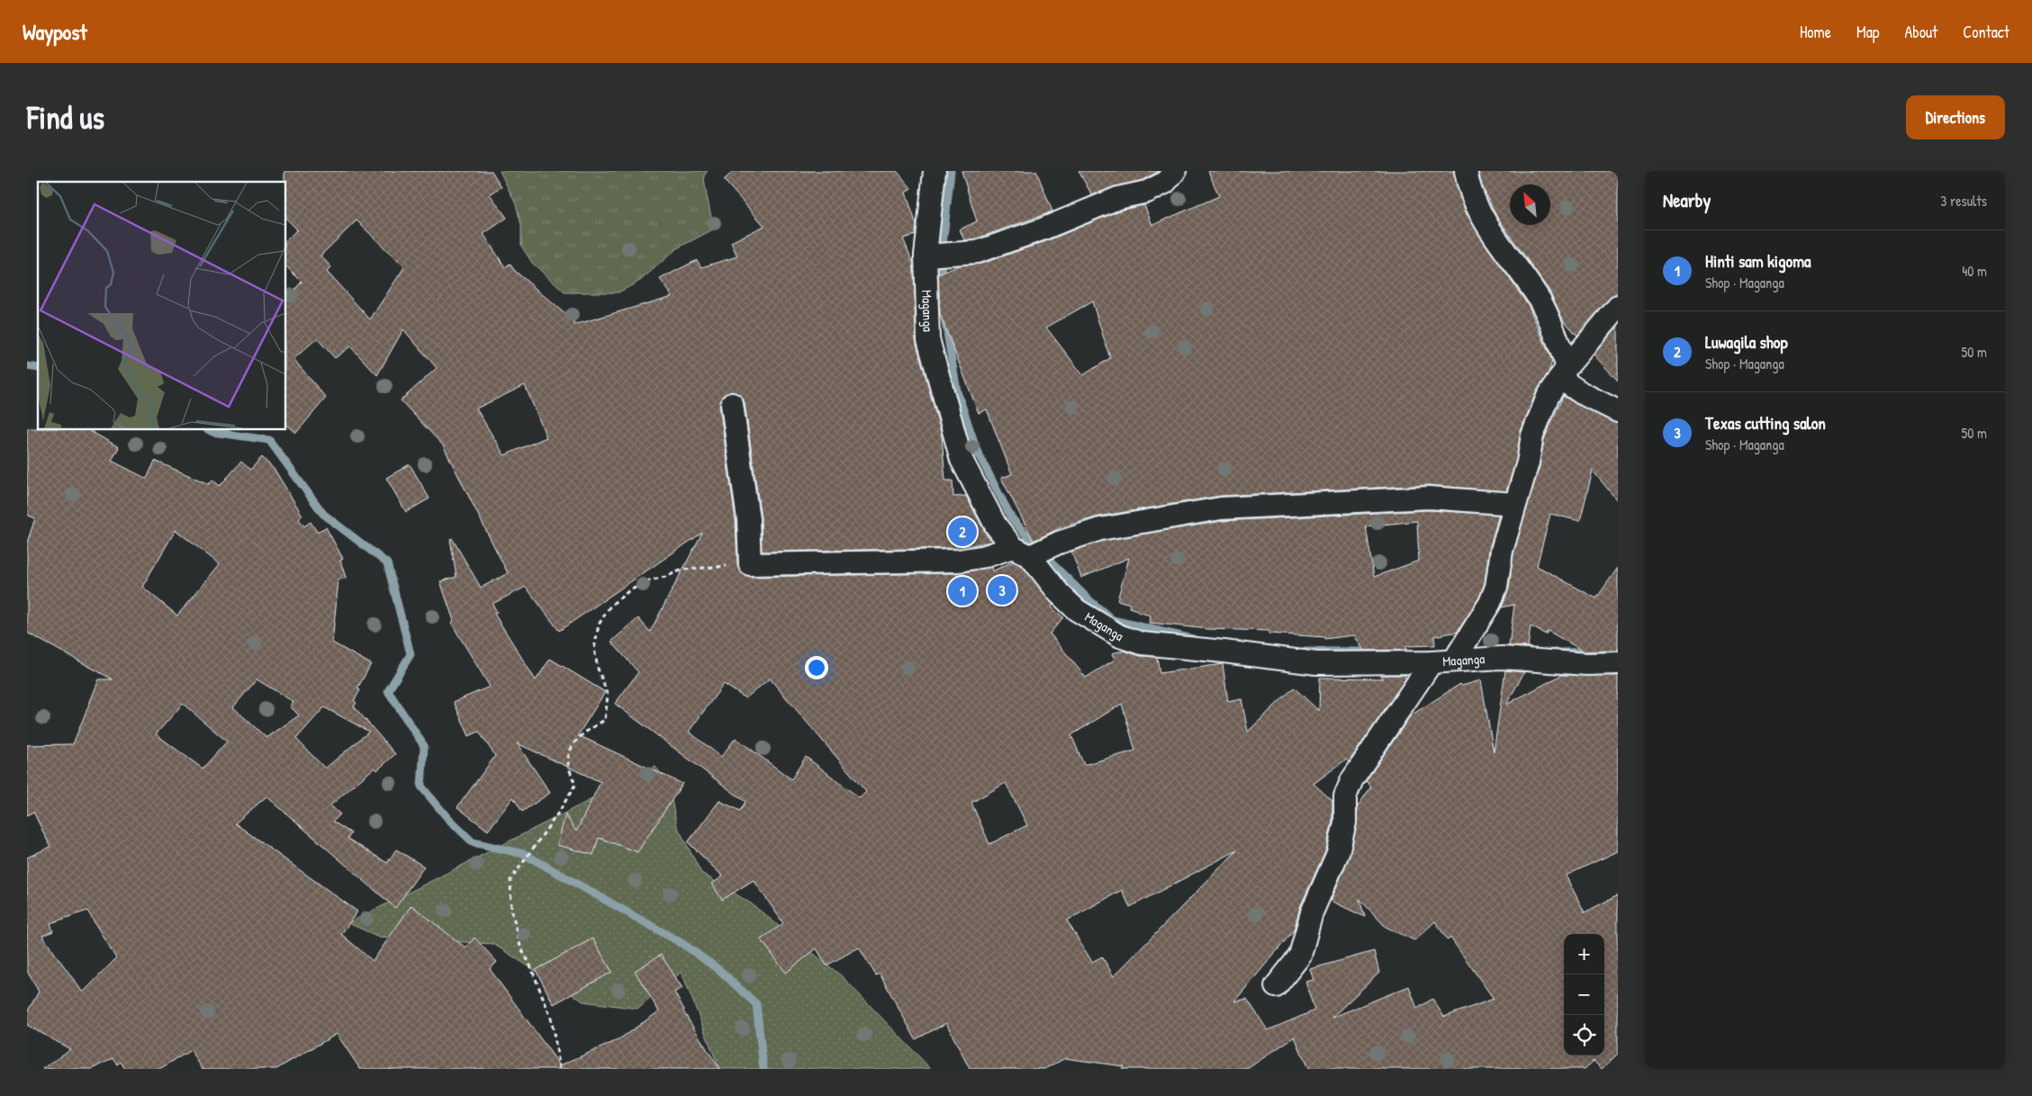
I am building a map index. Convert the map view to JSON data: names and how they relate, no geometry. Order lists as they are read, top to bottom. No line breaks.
{"streets":{"street":["Maganga"]},"north":"top left","page":{"header":"Waypost","nav":["Home","Map","About","Contact"],"buttons":"Directions","title":"Find us","heading":["Nearby","3 results"],"list":[{"mark":"1","name":"Hinti sam kigoma","note":"Shop · Maganga","value":"40 m"},{"mark":"2","name":"Luwagila shop","note":"Shop · Maganga","value":"50 m"},{"mark":"3","name":"Texas cutting salon","note":"Shop · Maganga","value":"50 m"}],"pins":["2","3","1"],"map_buttons":["+","−"]}}
